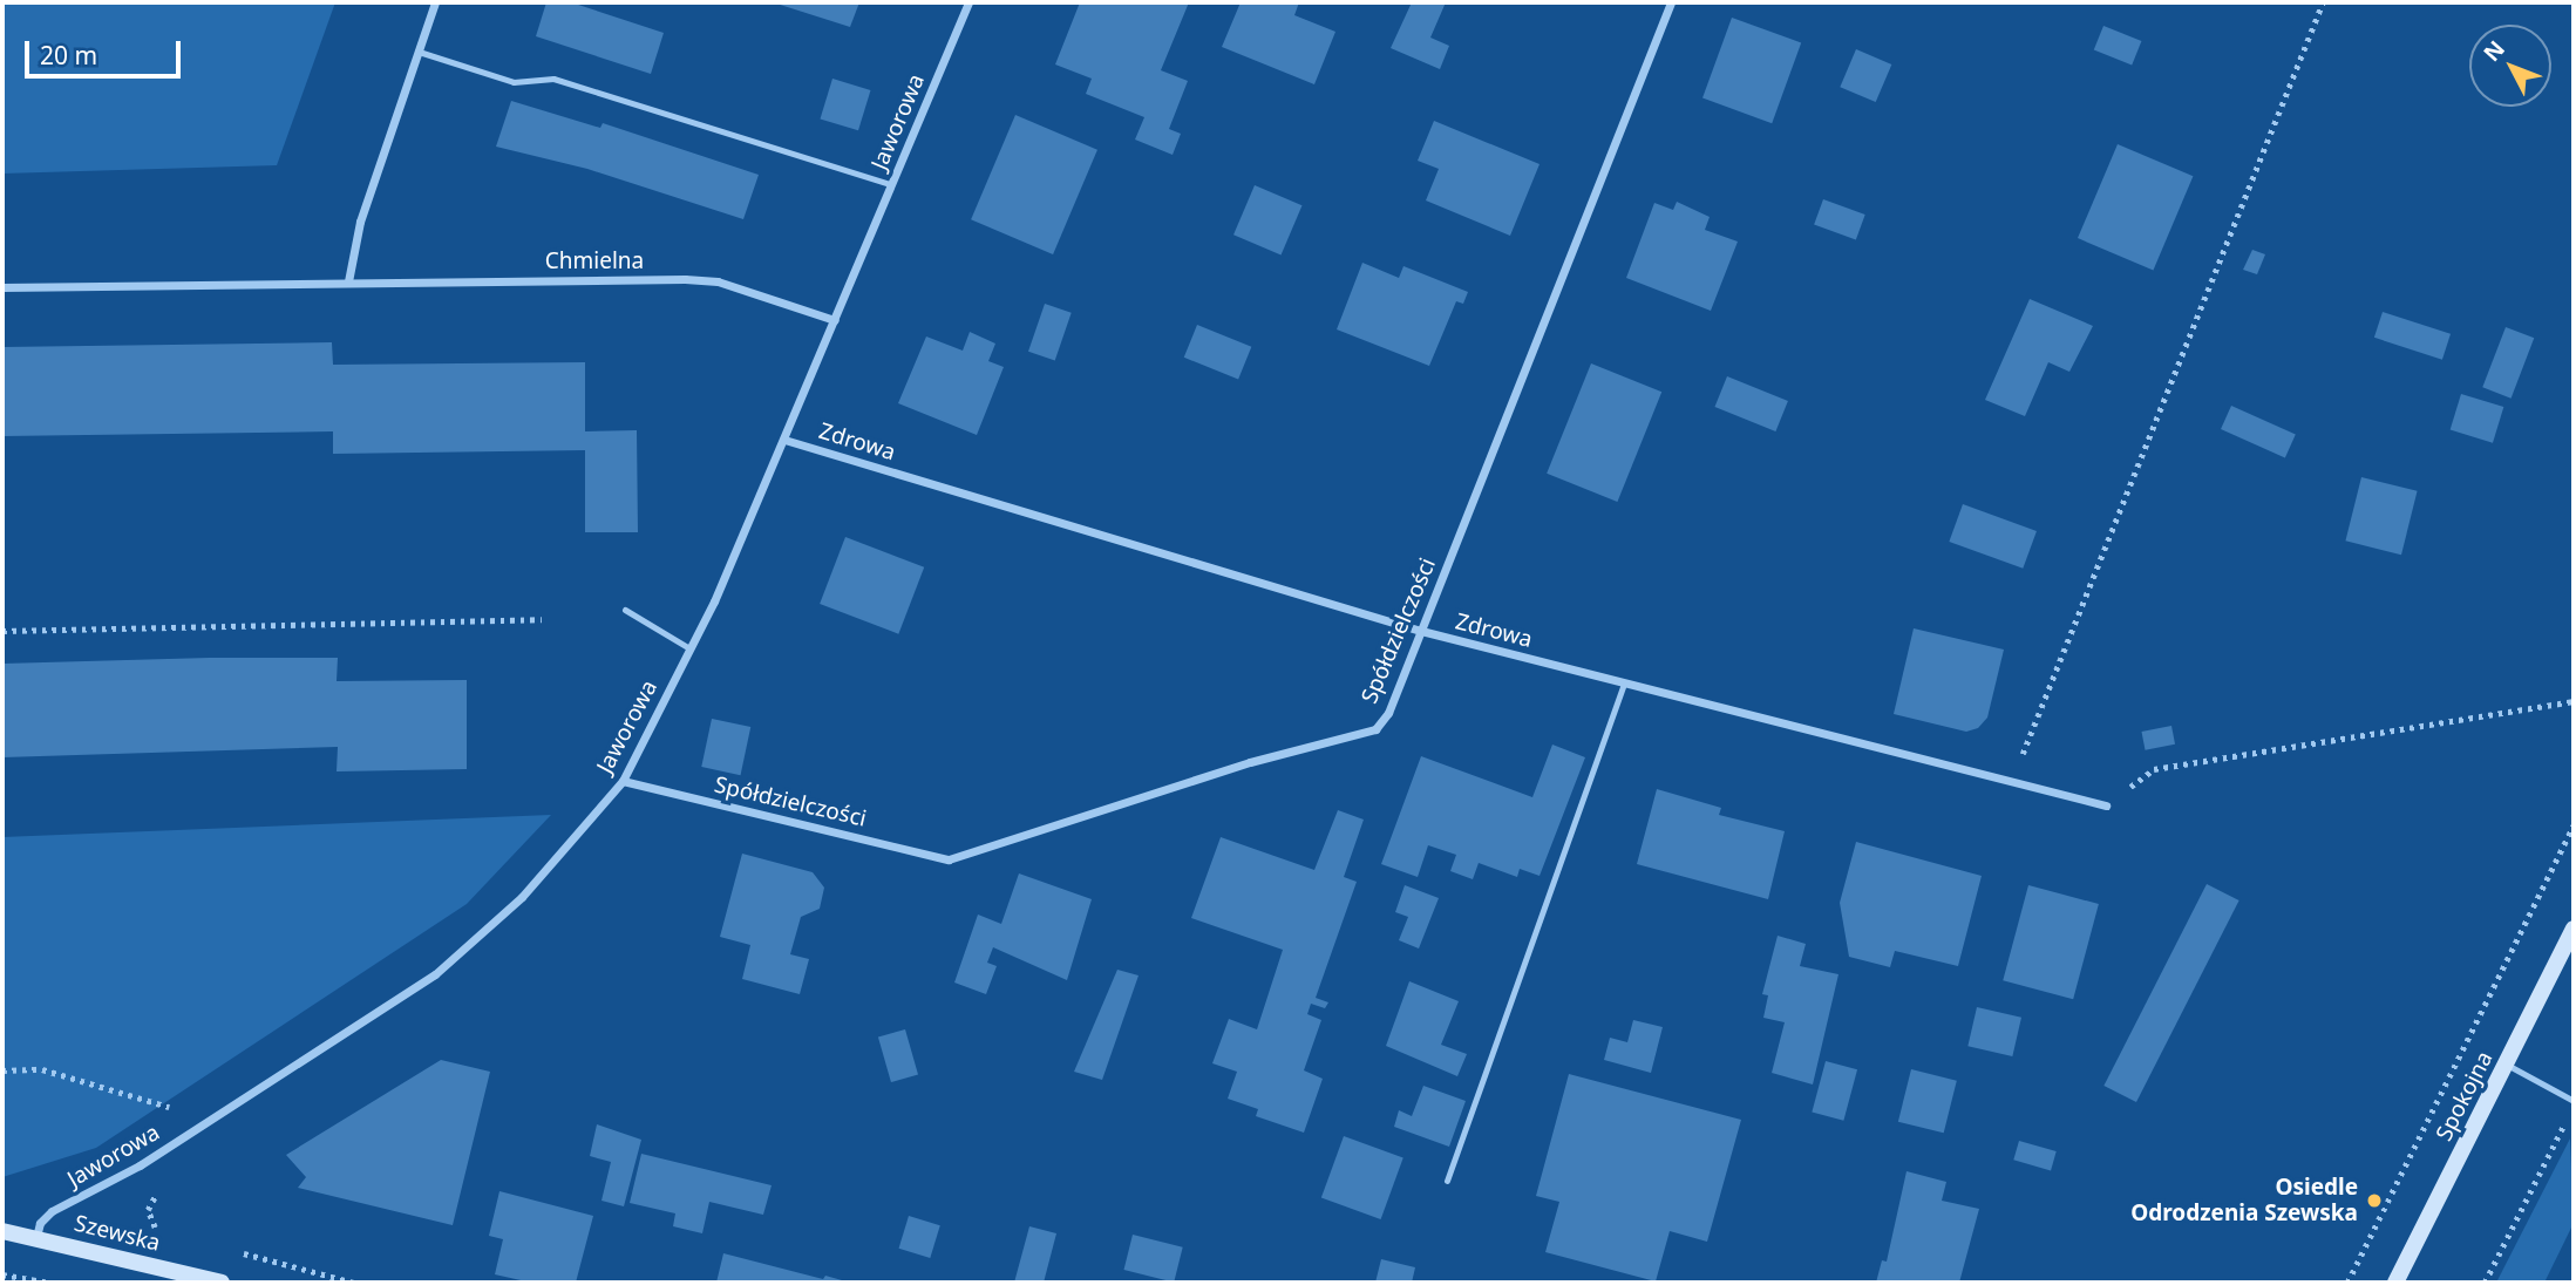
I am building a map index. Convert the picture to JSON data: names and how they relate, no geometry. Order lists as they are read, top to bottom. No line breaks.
{"streets":{"street":["Jaworowa","Chmielna","Zdrowa","Spółdzielczości","Spokojna","Szewska"]},"crossings":[["Jaworowa","Chmielna"],["Jaworowa","Zdrowa"],["Jaworowa","Spółdzielczości"],["Jaworowa","Szewska"],["Zdrowa","Spółdzielczości"]],"places":["Osiedle Odrodzenia Szewska"],"scale_bar":"20 m","north":"top left"}
